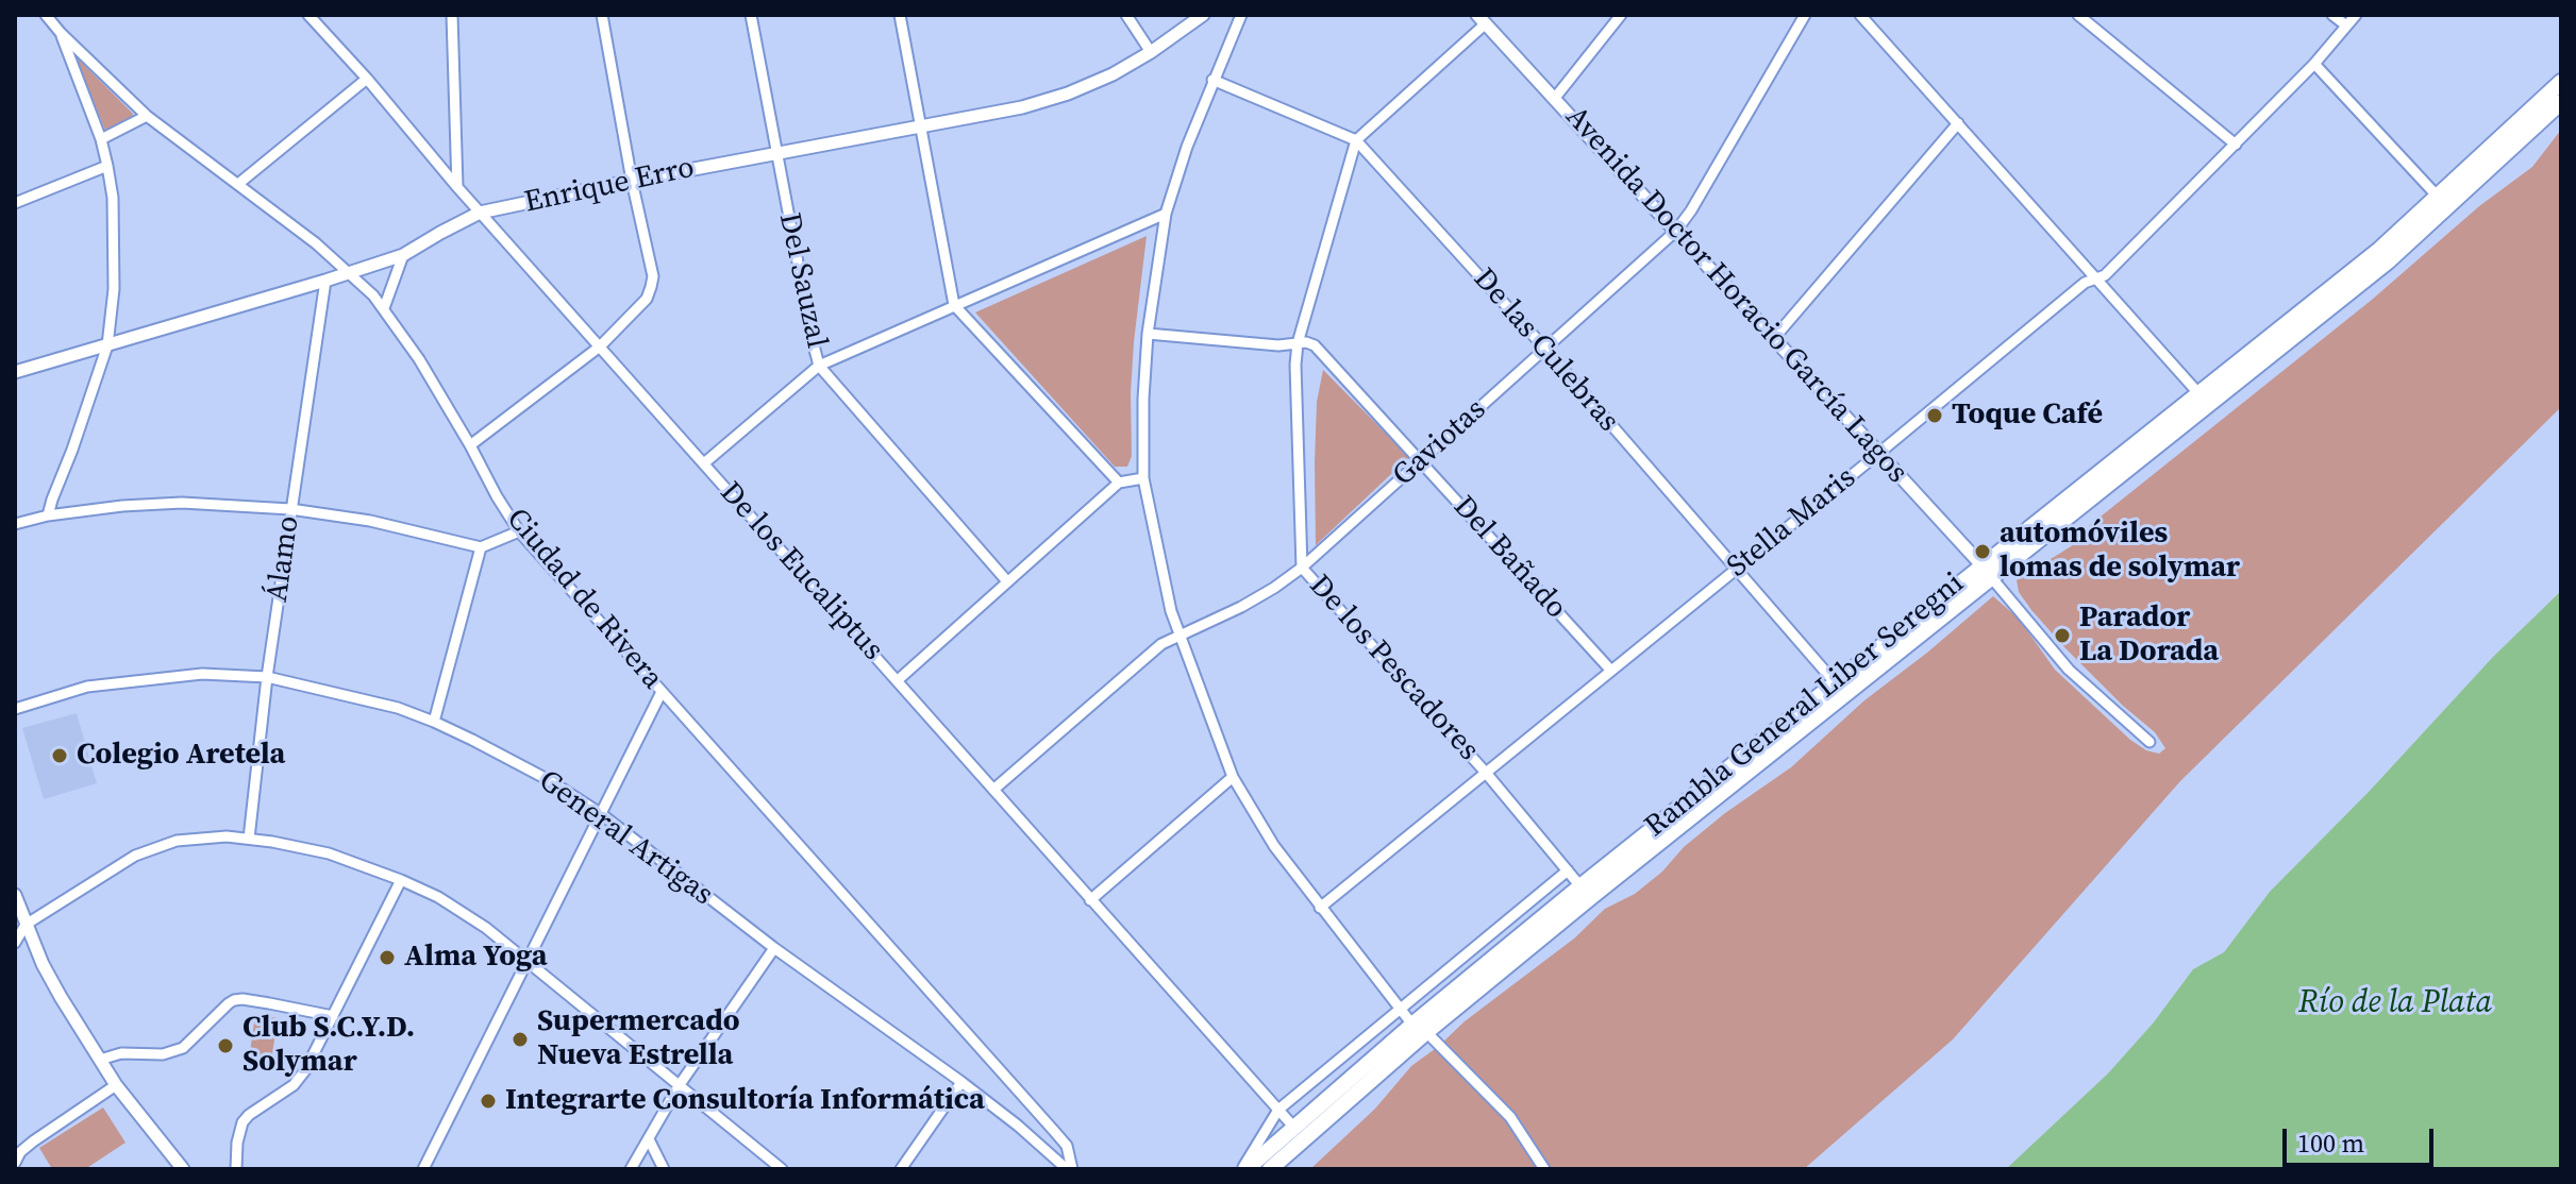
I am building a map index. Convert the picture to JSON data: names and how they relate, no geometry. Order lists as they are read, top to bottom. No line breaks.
{"streets":{"main road":["Rambla General Liber Seregni"],"street":["Enrique Erro","Del Sauzal","Avenida Doctor Horacio García Lagos","De las Culebras","Gaviotas","Stella Maris","Del Bañado","Álamo","De los Eucaliptus","Ciudad de Rivera","De los Pescadores","General Artigas"]},"crossings":[["Enrique Erro","Del Sauzal"],["Enrique Erro","Álamo"],["Enrique Erro","De los Eucaliptus"],["Enrique Erro","Ciudad de Rivera"],["Avenida Doctor Horacio García Lagos","Gaviotas"],["Avenida Doctor Horacio García Lagos","Stella Maris"],["Avenida Doctor Horacio García Lagos","Rambla General Liber Seregni"],["De las Culebras","Gaviotas"],["De las Culebras","Stella Maris"],["De las Culebras","De los Pescadores"],["De las Culebras","Rambla General Liber Seregni"],["Gaviotas","Del Bañado"],["Gaviotas","De los Eucaliptus"],["Gaviotas","De los Pescadores"],["Stella Maris","Del Bañado"],["Stella Maris","De los Pescadores"],["Del Bañado","De los Pescadores"],["Álamo","General Artigas"],["De los Eucaliptus","Rambla General Liber Seregni"],["Ciudad de Rivera","General Artigas"],["De los Pescadores","Rambla General Liber Seregni"]],"water":["Río de la Plata"],"places":["Toque Café","automóviles lomas de solymar","Parador La Dorada","Colegio Aretela","Alma Yoga","Supermercado Nueva Estrella","Club S.C.Y.D. Solymar","Integrarte Consultoría Informática"],"scale_bar":"100 m"}
